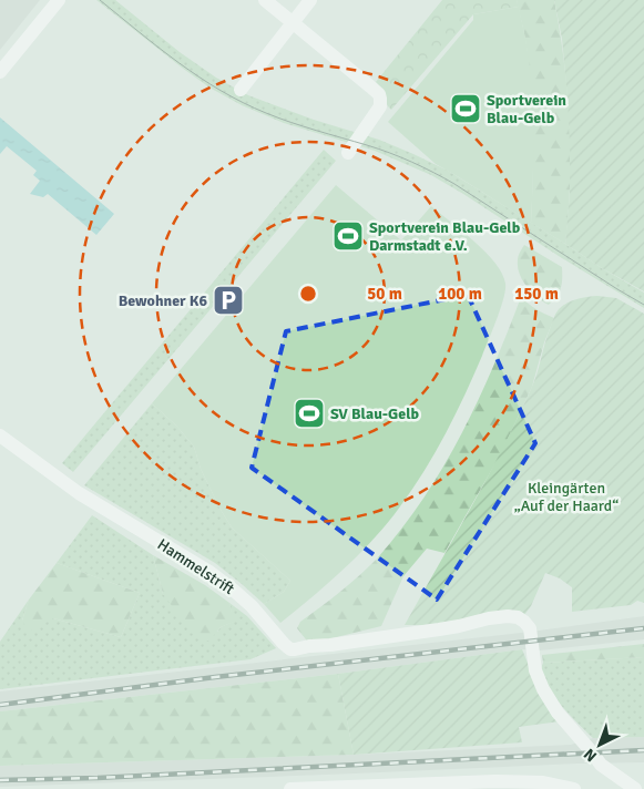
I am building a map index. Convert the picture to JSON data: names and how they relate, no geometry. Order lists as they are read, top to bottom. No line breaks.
{"streets":{"street":["Hammelstrift"]},"parks":["Kleingärten „Auf der Haard“"],"places":{"sports":["Sportverein Blau-Gelb","Sportverein Blau-Gelb Darmstadt e.V.","SV Blau-Gelb"],"parking":["Bewohner K6"]},"north":"bottom left","rings":["50 m","100 m","150 m"]}
